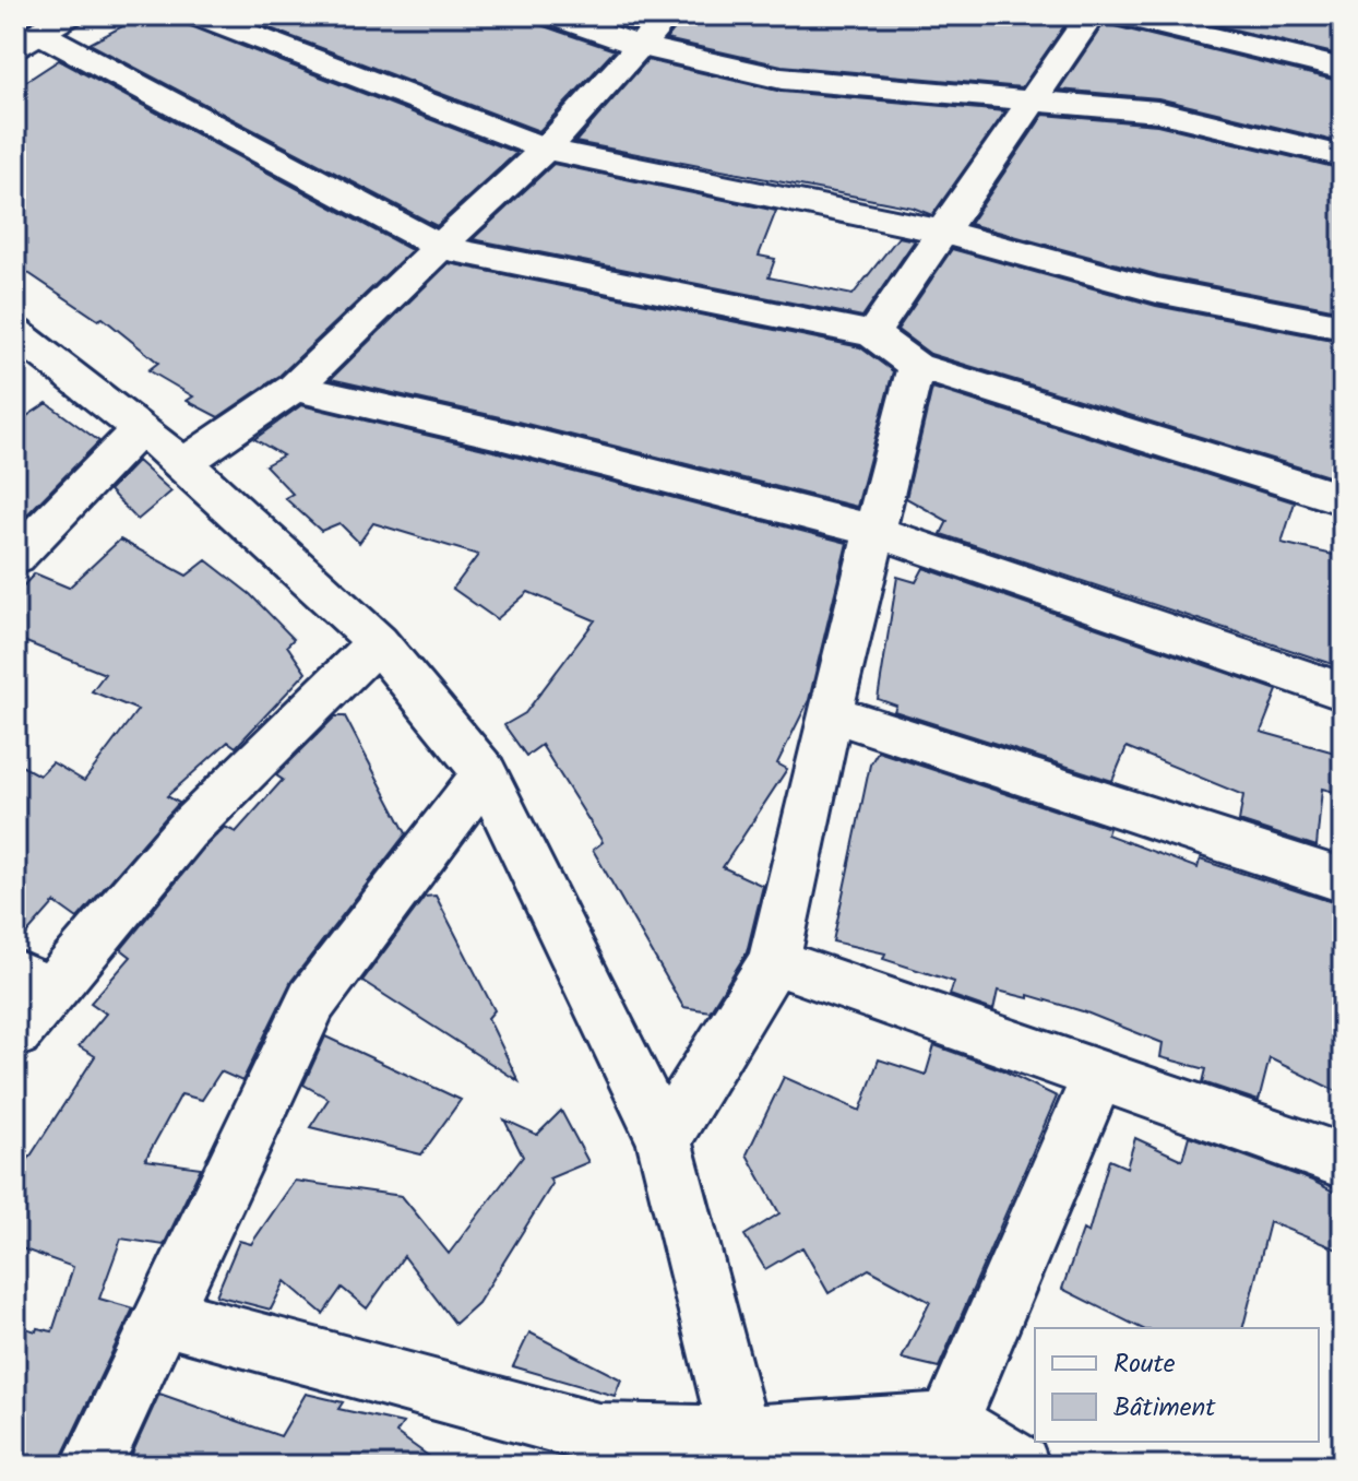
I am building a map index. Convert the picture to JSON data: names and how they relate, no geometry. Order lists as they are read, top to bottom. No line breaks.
{"legend":["Route","Bâtiment"]}
